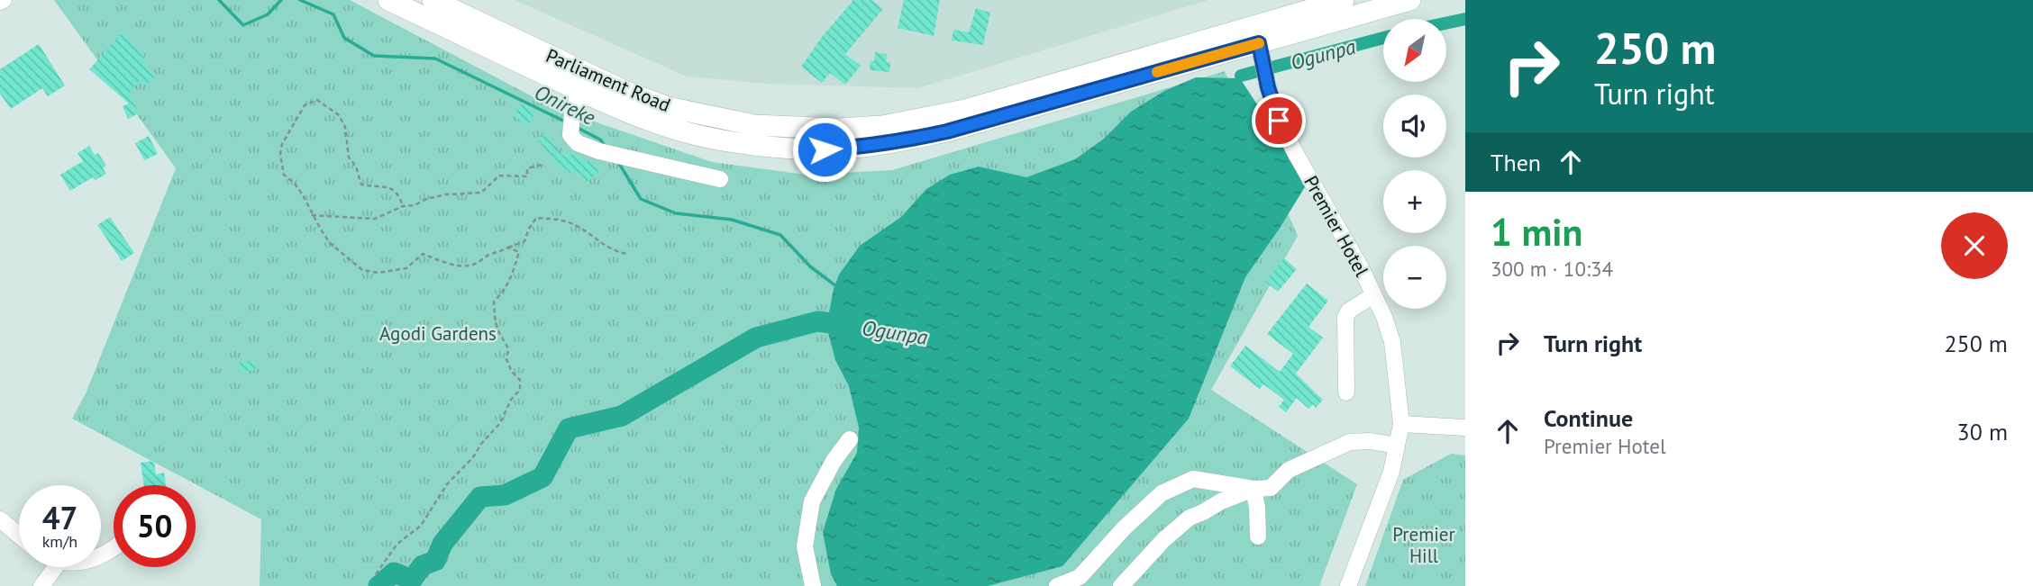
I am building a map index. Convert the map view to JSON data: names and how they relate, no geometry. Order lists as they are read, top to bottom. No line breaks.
{"streets":{"main road":["Parliament Road"],"street":["Premier Hotel"]},"crossings":[["Parliament Road","Premier Hotel"]],"water":["Ogunpa","Onireke"],"parks":["Agodi Gardens","Premier Hill"],"north":"bottom left","page":{"turn":["250 m","Turn right"],"map_buttons":["+","−"],"then":"Then","heading":["1 min","300 m · 10:34"],"list":[{"name":"Turn right","value":"250 m"},{"name":"Continue","note":"Premier Hotel","value":"30 m"}],"speed":"47 km/h","limit":"50"}}
